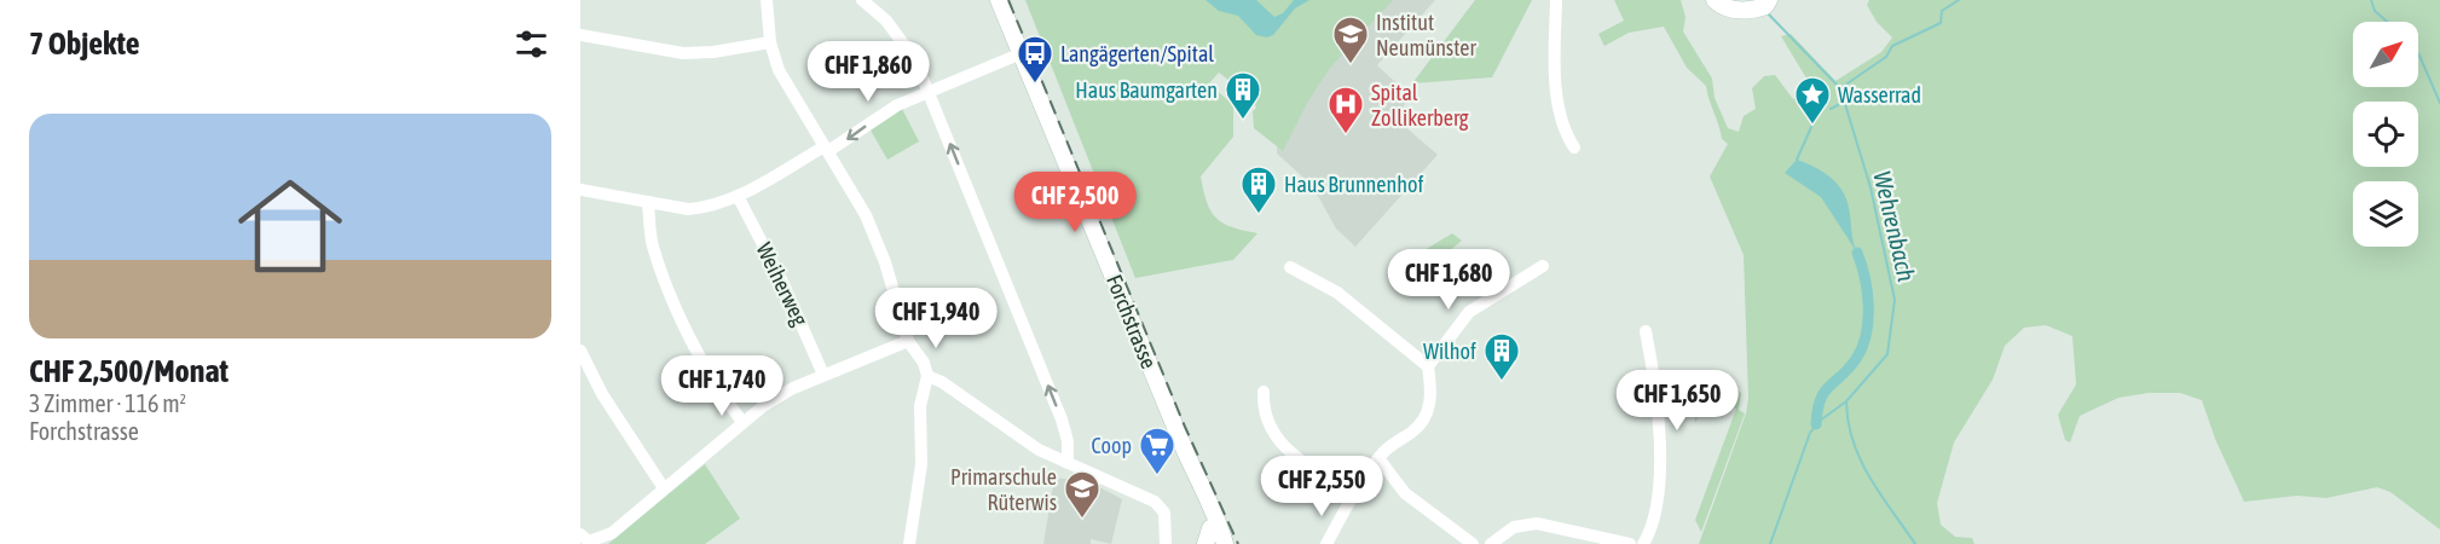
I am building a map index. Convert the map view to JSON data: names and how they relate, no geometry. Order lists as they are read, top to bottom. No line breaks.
{"streets":{"main road":["Forchstrasse"],"street":["Weiherweg"]},"water":["Wehrenbach"],"places":{"school or university":["Institut Neumünster","Primarschule Rüterwis"],"bus stop":["Langägerten/Spital"],"building":["Haus Baumgarten","Haus Brunnenhof","Wilhof"],"place":["Wasserrad"],"hospital":["Spital Zollikerberg"],"supermarket":["Coop"]},"north":"top right","page":{"heading":"7 Objekte","price":["CHF 1,860","CHF 2,500","CHF 1,680","CHF 1,940","CHF 1,740","CHF 1,650","CHF 2,550"],"list":[{"name":"CHF 2,500/Monat","note":"3 Zimmer · 116 m² · Forchstrasse"}]}}
